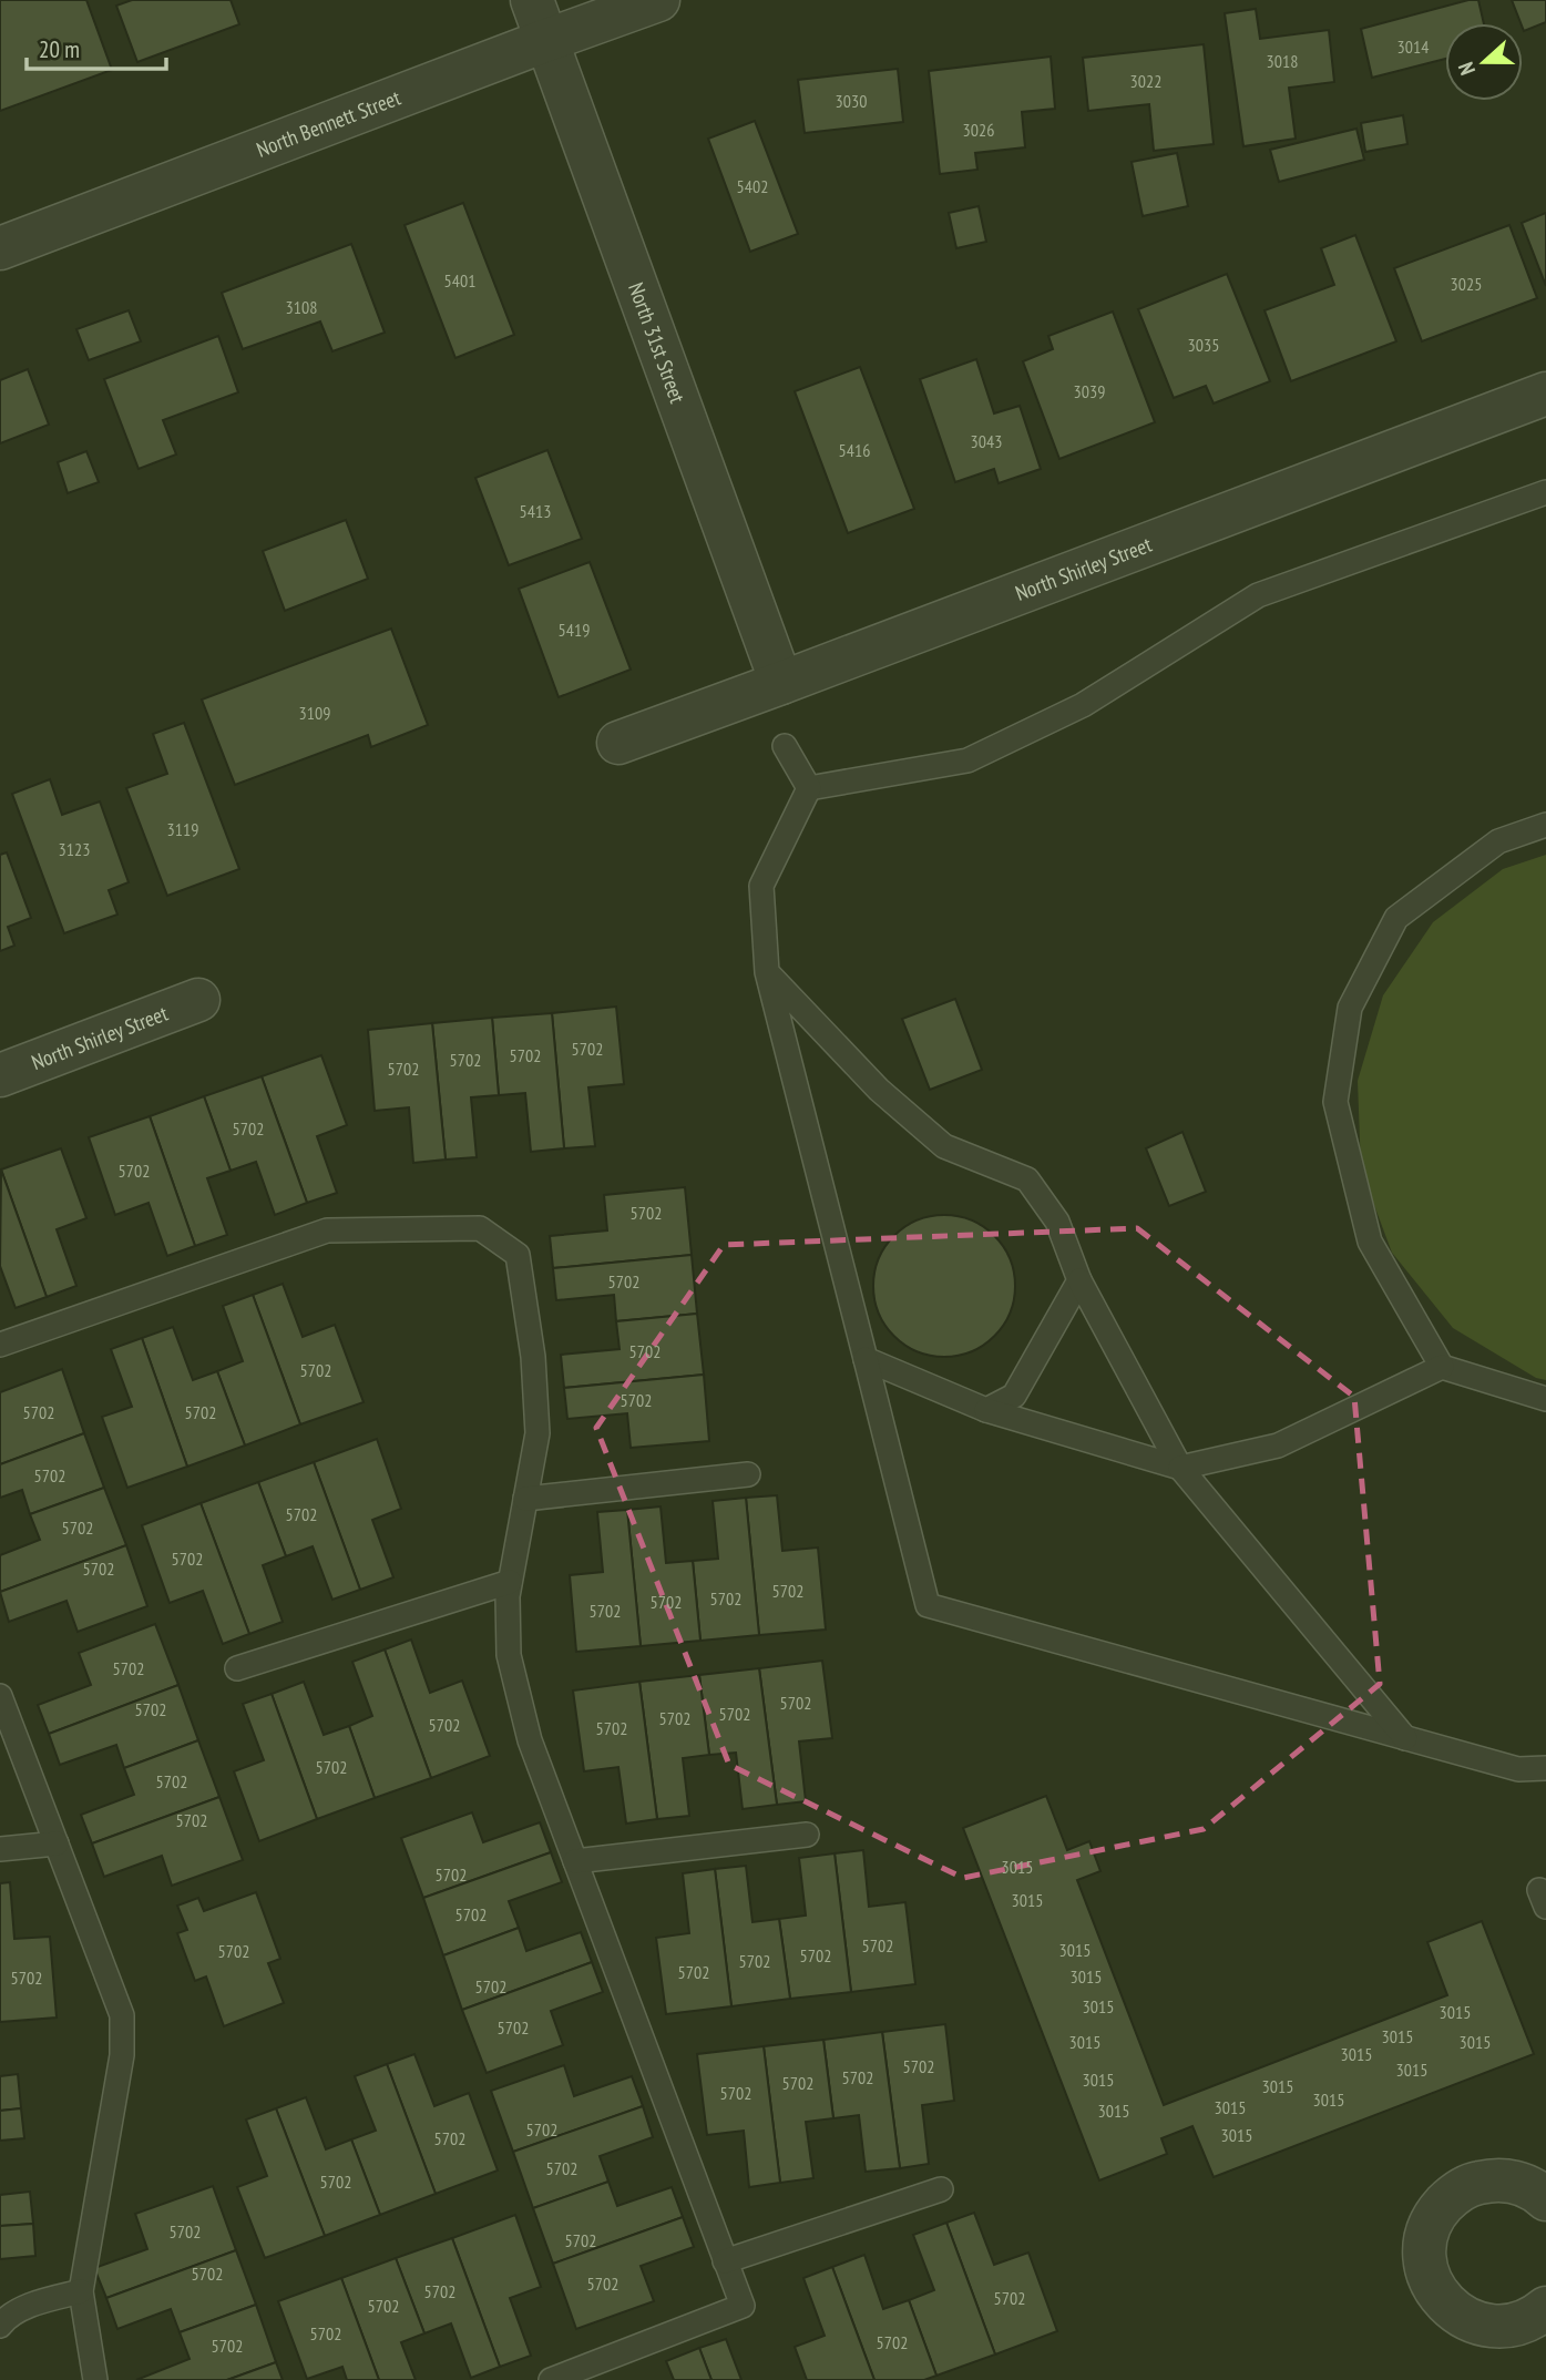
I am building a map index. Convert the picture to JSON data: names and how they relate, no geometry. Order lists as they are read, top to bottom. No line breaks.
{"streets":{"street":["North Bennett Street","North 31st Street","North Shirley Street"]},"crossings":[["North Bennett Street","North 31st Street"],["North 31st Street","North Shirley Street"]],"house_numbers":["3014","3018","3022","3030","3026","5402","5401","3025","3108","3035","3039","3043","5416","5413","5419","3109","3119","3123","5702","5702","5702","5702","5702","5702","5702","5702","5702","5702","5702","5702","5702","5702","5702","5702","5702","5702","5702","5702","5702","5702","5702","5702","5702","5702","5702","5702","5702","5702","5702","5702","3015","5702","3015","5702","5702","3015","5702","5702","5702","5702","3015","5702","5702","3015","3015","5702","3015","3015","3015","3015","5702","3015","5702","3015","5702","3015","5702","3015","3015","3015","5702","3015","5702","5702","5702","5702","5702","5702","5702","5702","5702","5702","5702","5702","5702"],"scale_bar":"20 m","north":"left"}
